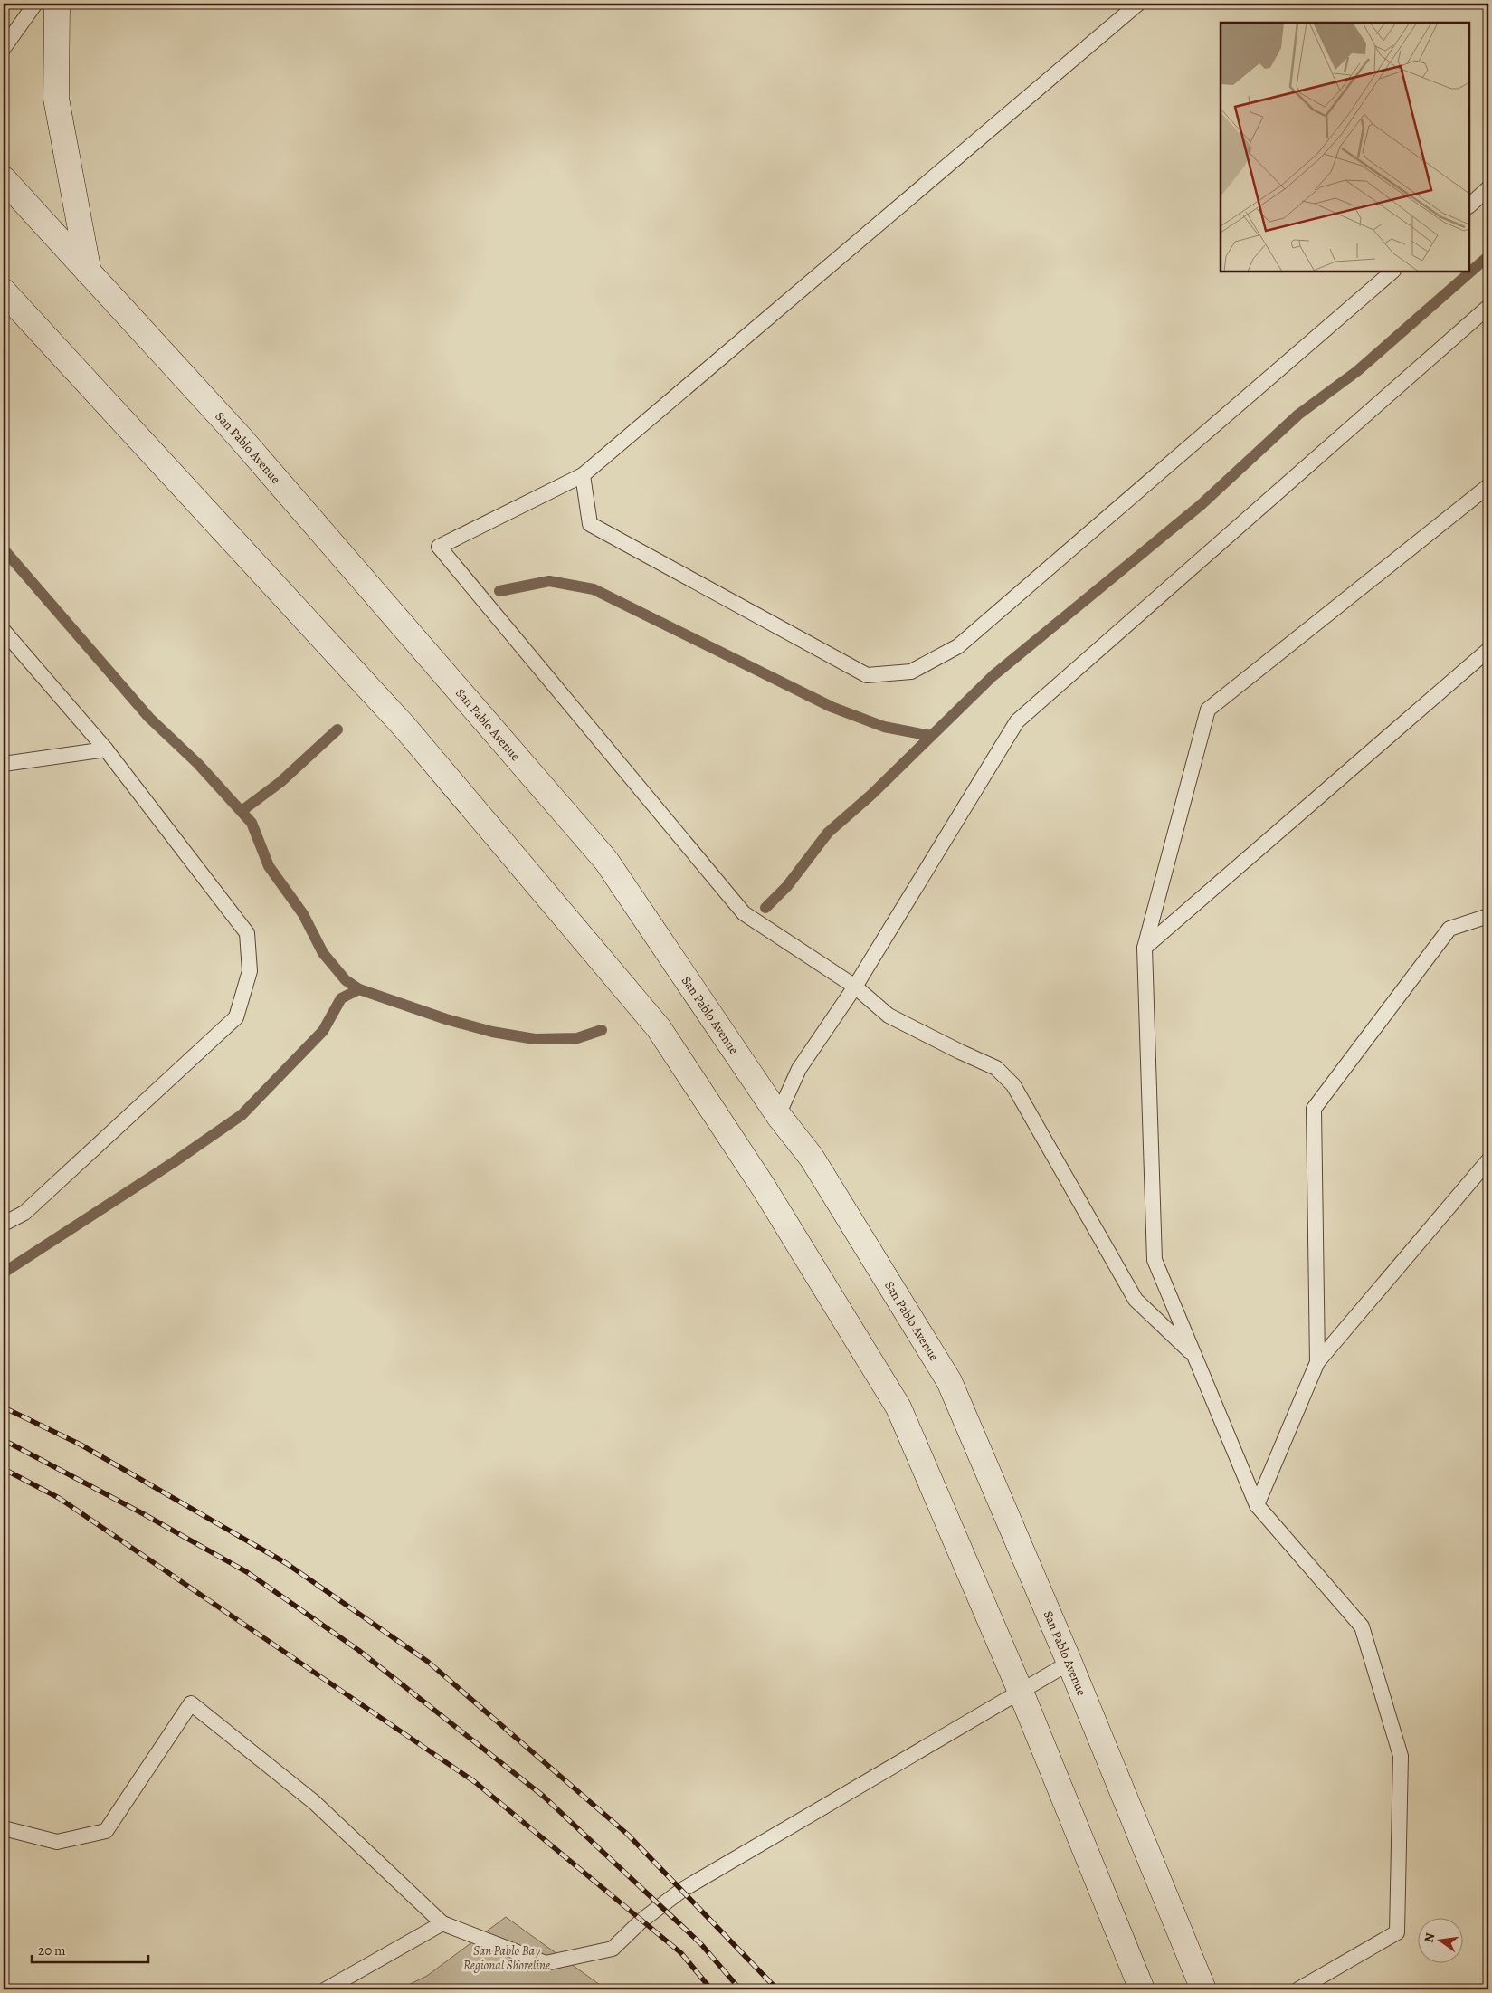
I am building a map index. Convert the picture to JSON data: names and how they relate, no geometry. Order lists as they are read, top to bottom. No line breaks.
{"streets":{"main road":["San Pablo Avenue"]},"parks":["San Pablo Bay Regional Shoreline"],"scale_bar":"20 m","north":"left"}
